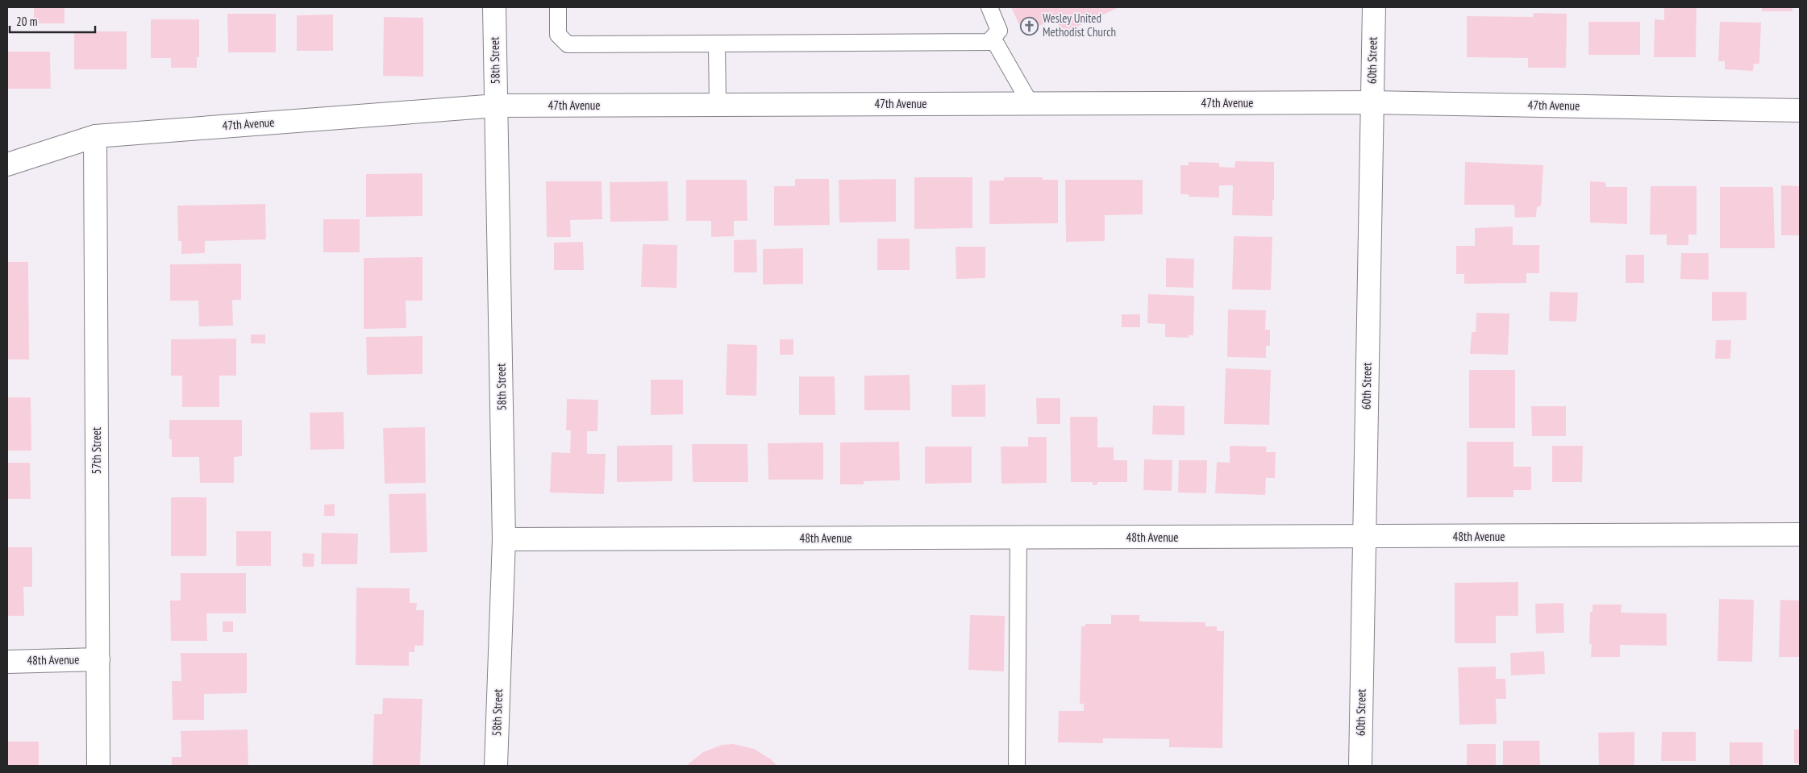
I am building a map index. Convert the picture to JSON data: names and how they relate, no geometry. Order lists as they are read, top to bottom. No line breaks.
{"streets":{"street":["58th Street","60th Street","47th Avenue","57th Street","48th Avenue"]},"crossings":[["58th Street","47th Avenue"],["58th Street","48th Avenue"],["60th Street","47th Avenue"],["60th Street","48th Avenue"],["47th Avenue","57th Street"],["57th Street","48th Avenue"]],"places":{"church":["Wesley United Methodist Church"]},"scale_bar":"20 m"}
